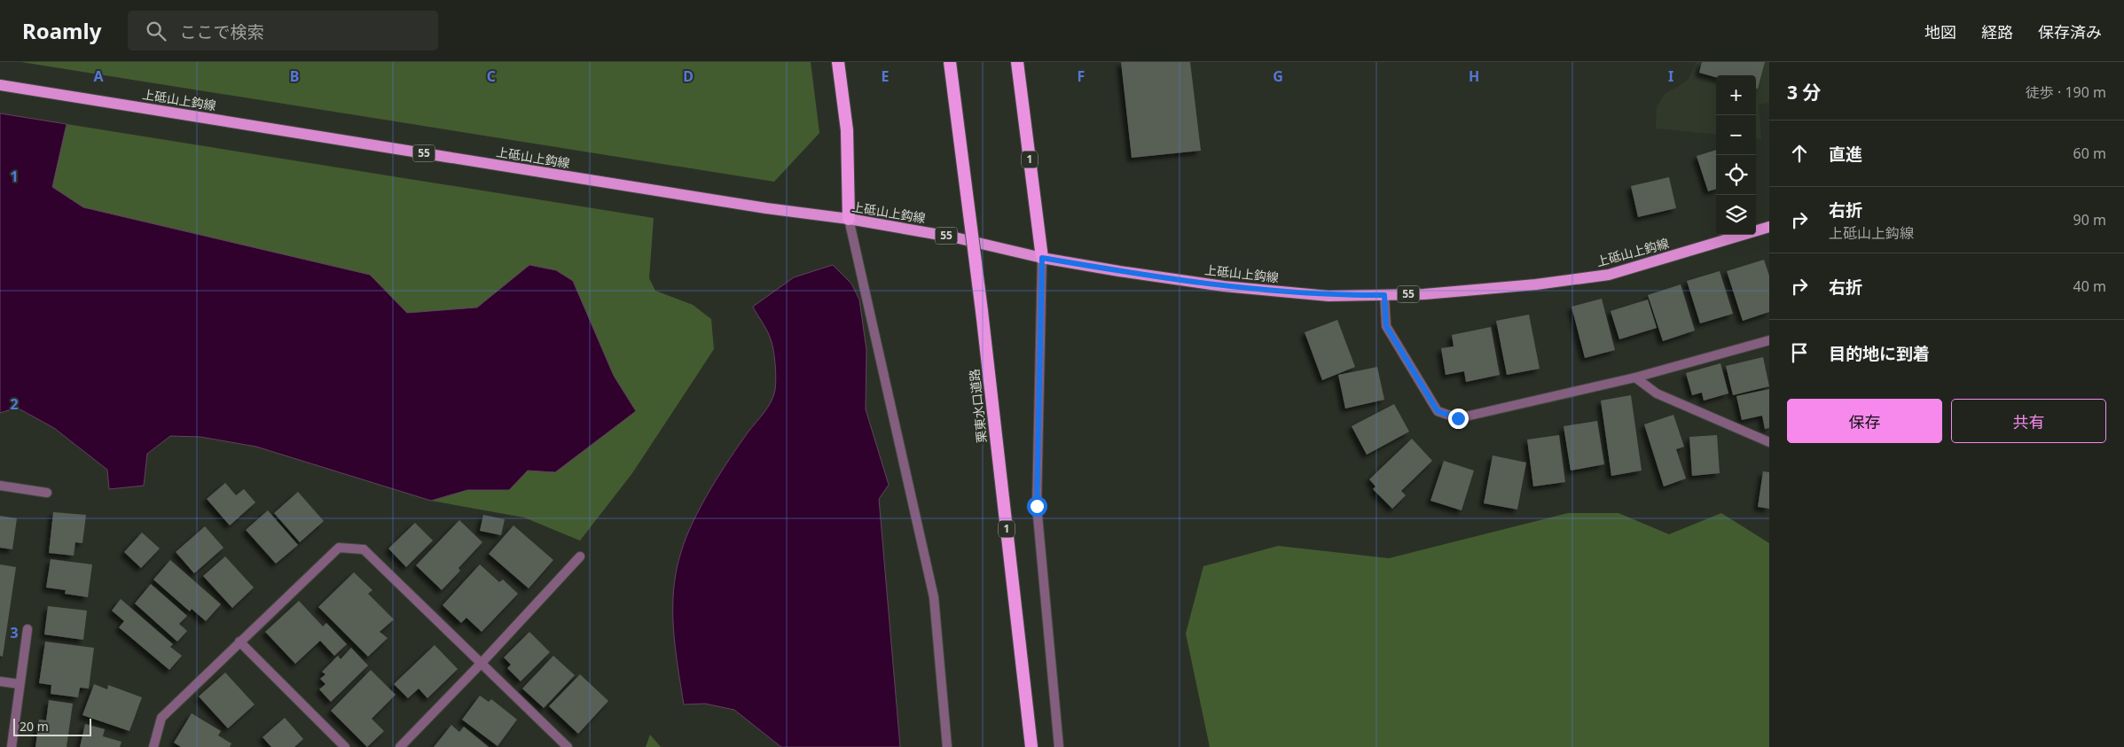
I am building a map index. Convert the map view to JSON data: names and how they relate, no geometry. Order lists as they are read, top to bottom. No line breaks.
{"streets":{"highway":["1","栗東水口道路"],"main road":["上砥山上鈎線","55"]},"crossings":[["上砥山上鈎線","1"]],"scale_bar":"20 m","page":{"header":"Roamly","search":"ここで検索","nav":["地図","経路","保存済み"],"heading":["3 分","徒歩 · 190 m"],"map_buttons":["+","−"],"list":[["直進","60 m"],["右折","上砥山上鈎線","90 m"],["右折","40 m"],"目的地に到着"],"buttons":["保存","共有"],"scale":"20 m"},"grid":{"columns":["A","B","C","D","E","F","G","H","I"],"rows":["1","2","3"]}}
